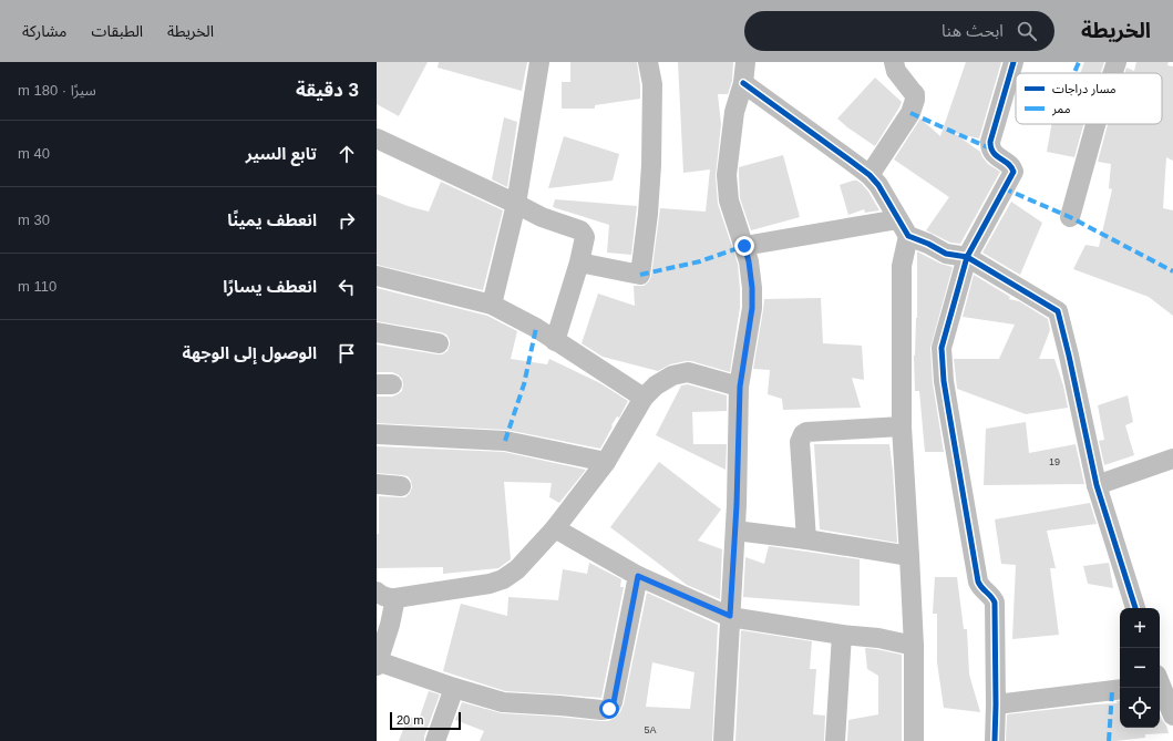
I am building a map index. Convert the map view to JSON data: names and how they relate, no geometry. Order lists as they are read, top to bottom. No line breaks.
{"house_numbers":["19","5A"],"legend":["مسار دراجات","ممر"],"scale_bar":"20 m","page":{"header":"الخريطة","search":"ابحث هنا","nav":["الخريطة","الطبقات","مشاركة"],"heading":["3 دقيقة","سيرًا · 180 m"],"list":[["تابع السير","40 m"],["انعطف يمينًا","30 m"],["انعطف يسارًا","110 m"],"الوصول إلى الوجهة"],"map_buttons":["+","−"],"scale":"20 m"}}
